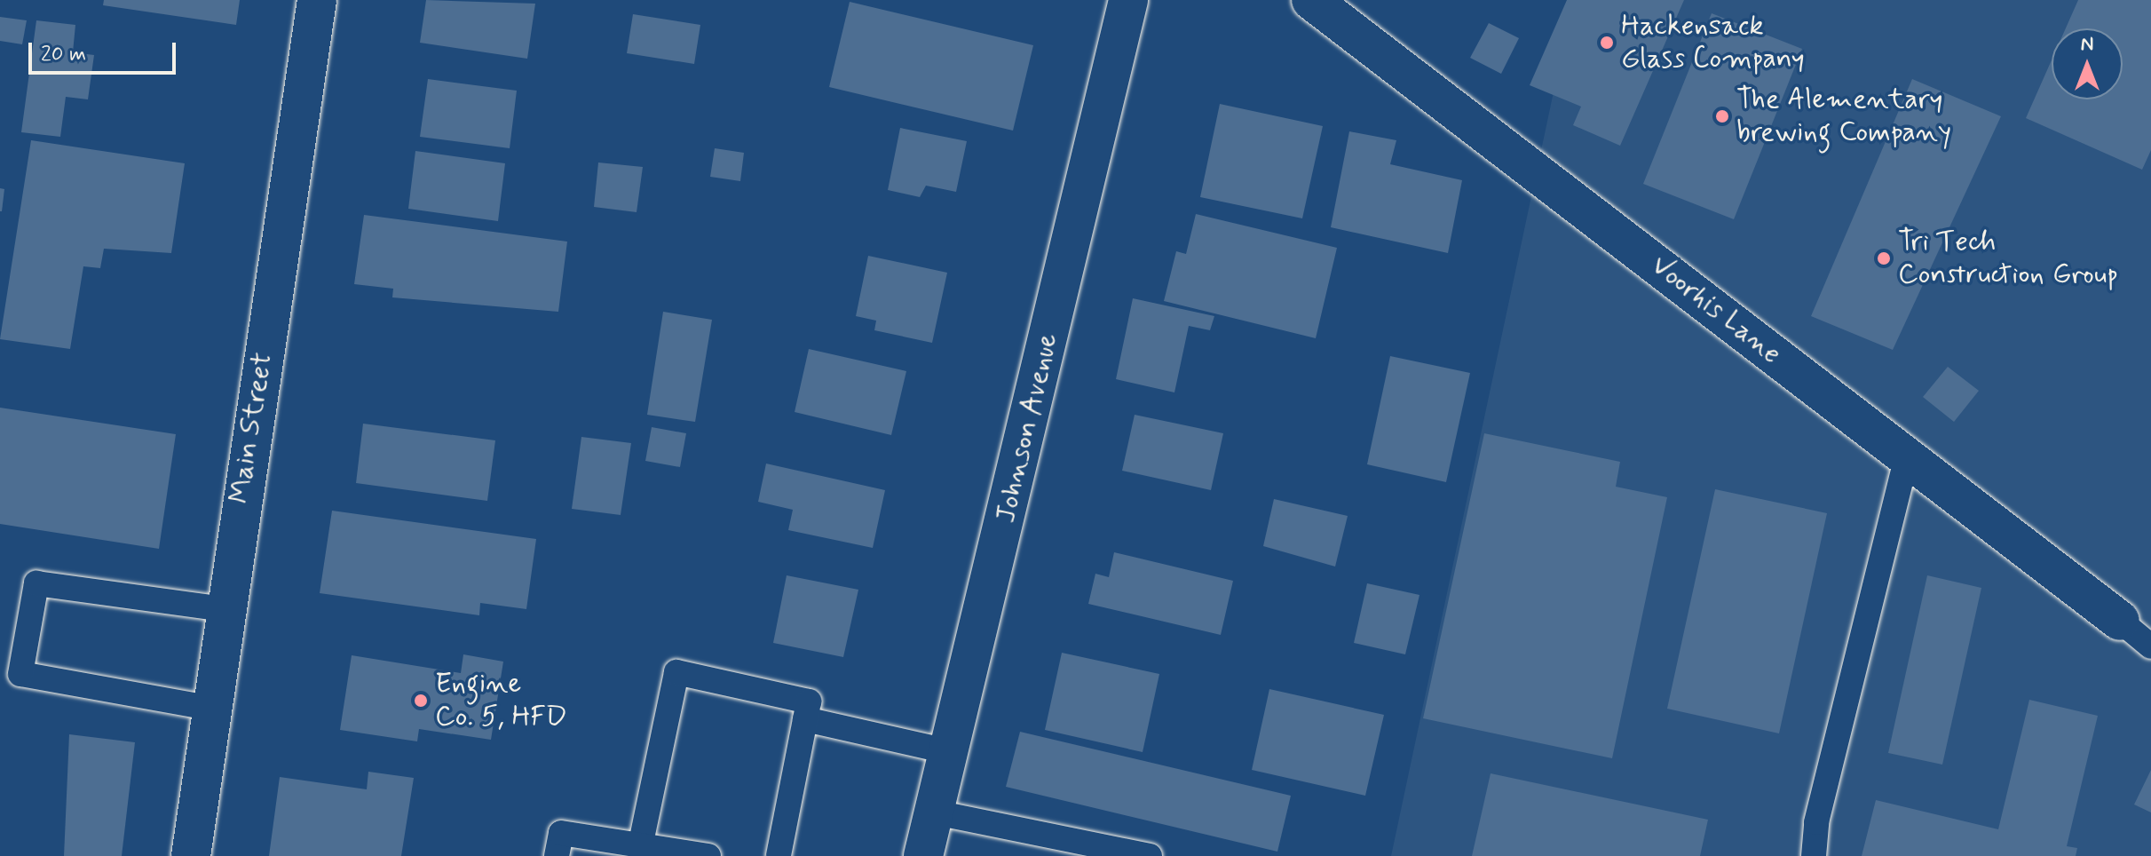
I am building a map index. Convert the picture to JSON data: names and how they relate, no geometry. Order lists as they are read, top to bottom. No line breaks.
{"streets":{"street":["Voorhis Lane","Main Street","Johnson Avenue"]},"places":["Hackensack Glass Company","The Alementary brewing Company","Tri Tech Construction Group","Engine Co. 5, HFD"],"scale_bar":"20 m","north":"top"}
